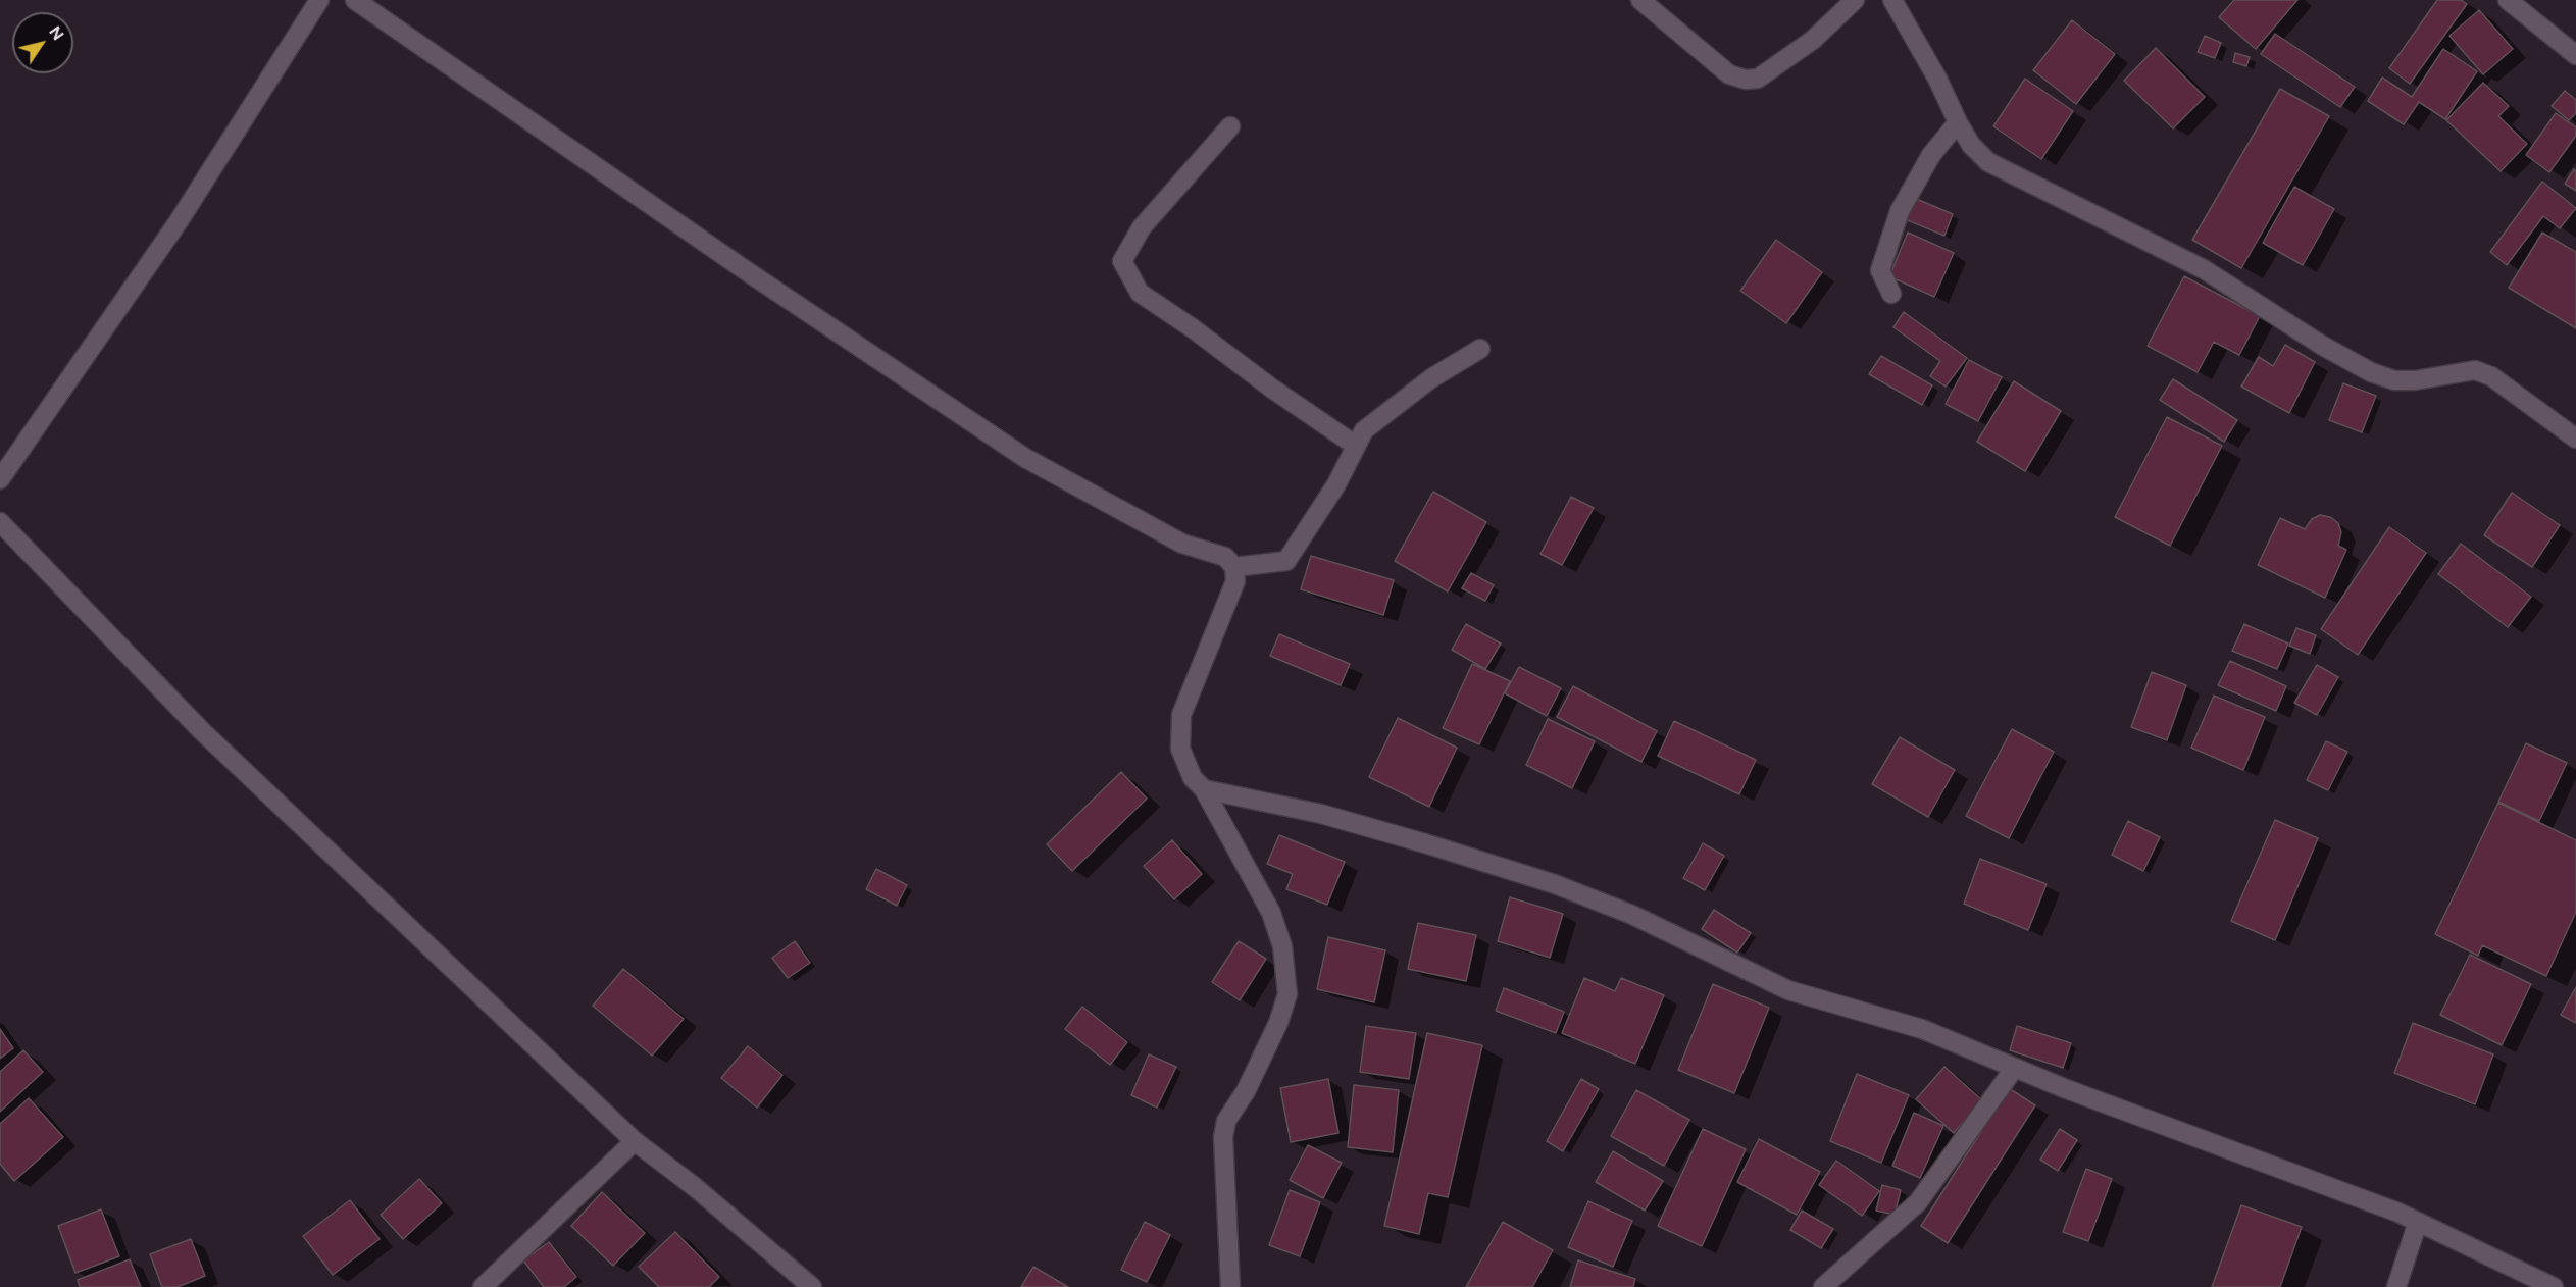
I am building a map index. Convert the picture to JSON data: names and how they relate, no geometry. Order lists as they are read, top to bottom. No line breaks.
{"north":"top right"}
